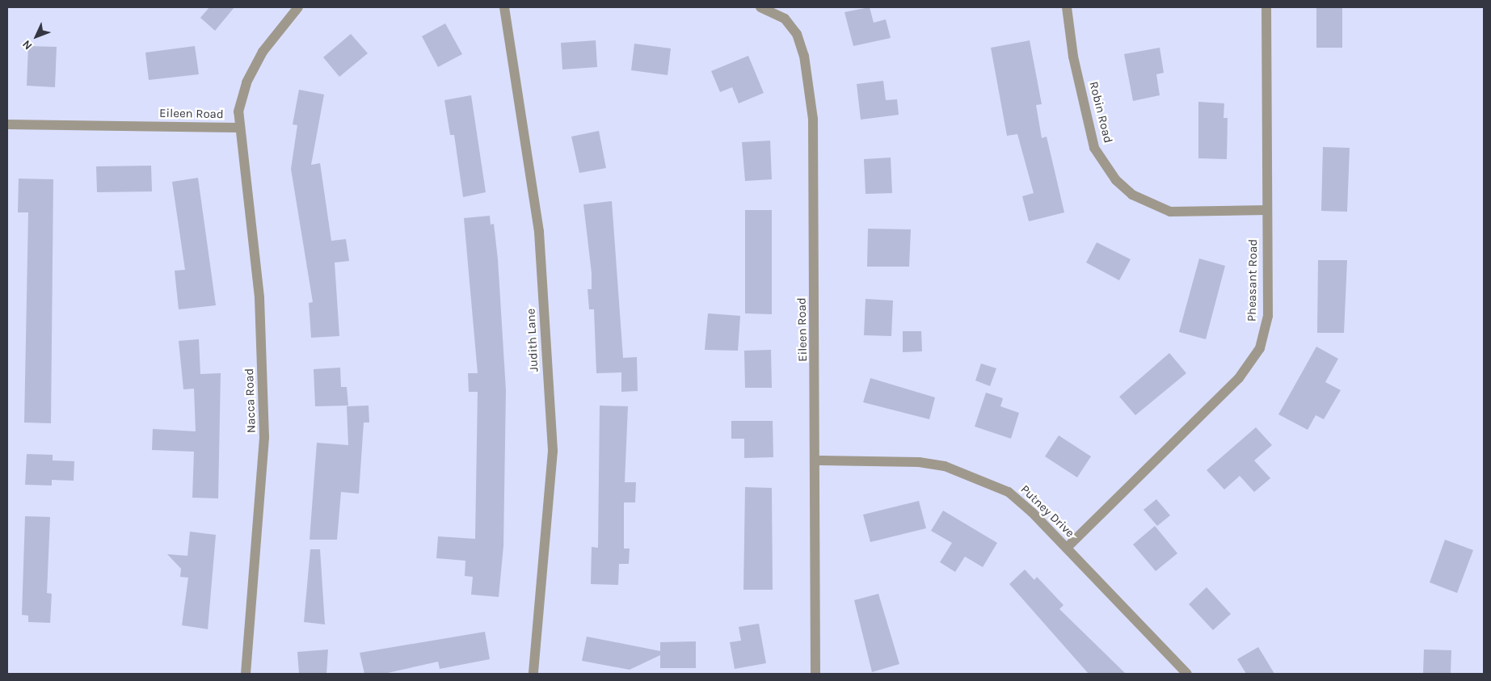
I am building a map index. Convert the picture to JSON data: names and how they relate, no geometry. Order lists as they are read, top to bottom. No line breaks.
{"streets":{"street":["Robin Road","Eileen Road","Pheasant Road","Judith Lane","Nacca Road","Putney Drive"]},"crossings":[["Robin Road","Pheasant Road"],["Eileen Road","Nacca Road"],["Eileen Road","Putney Drive"],["Pheasant Road","Putney Drive"]],"north":"bottom left"}
